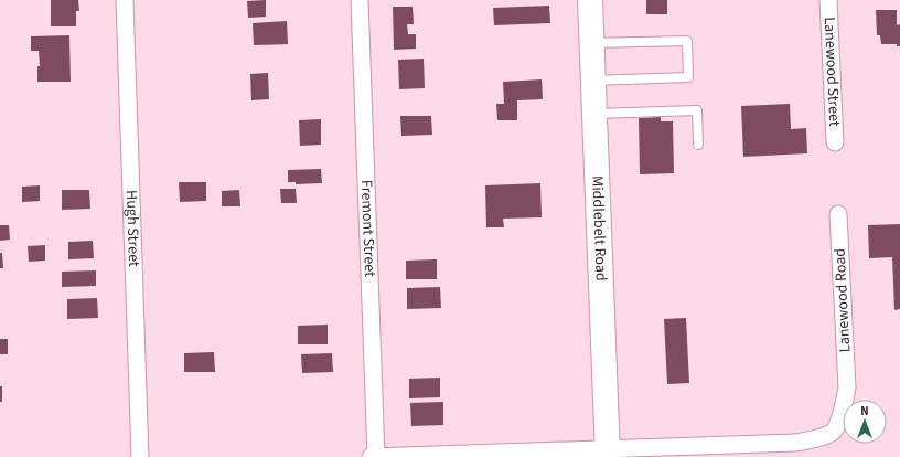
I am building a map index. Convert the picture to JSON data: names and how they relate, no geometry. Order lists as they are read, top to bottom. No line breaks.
{"streets":{"main road":["Middlebelt Road"],"street":["Lanewood Street","Hugh Street","Fremont Street","Lanewood Road"]},"crossings":[["Middlebelt Road","Lanewood Road"]],"north":"top"}
